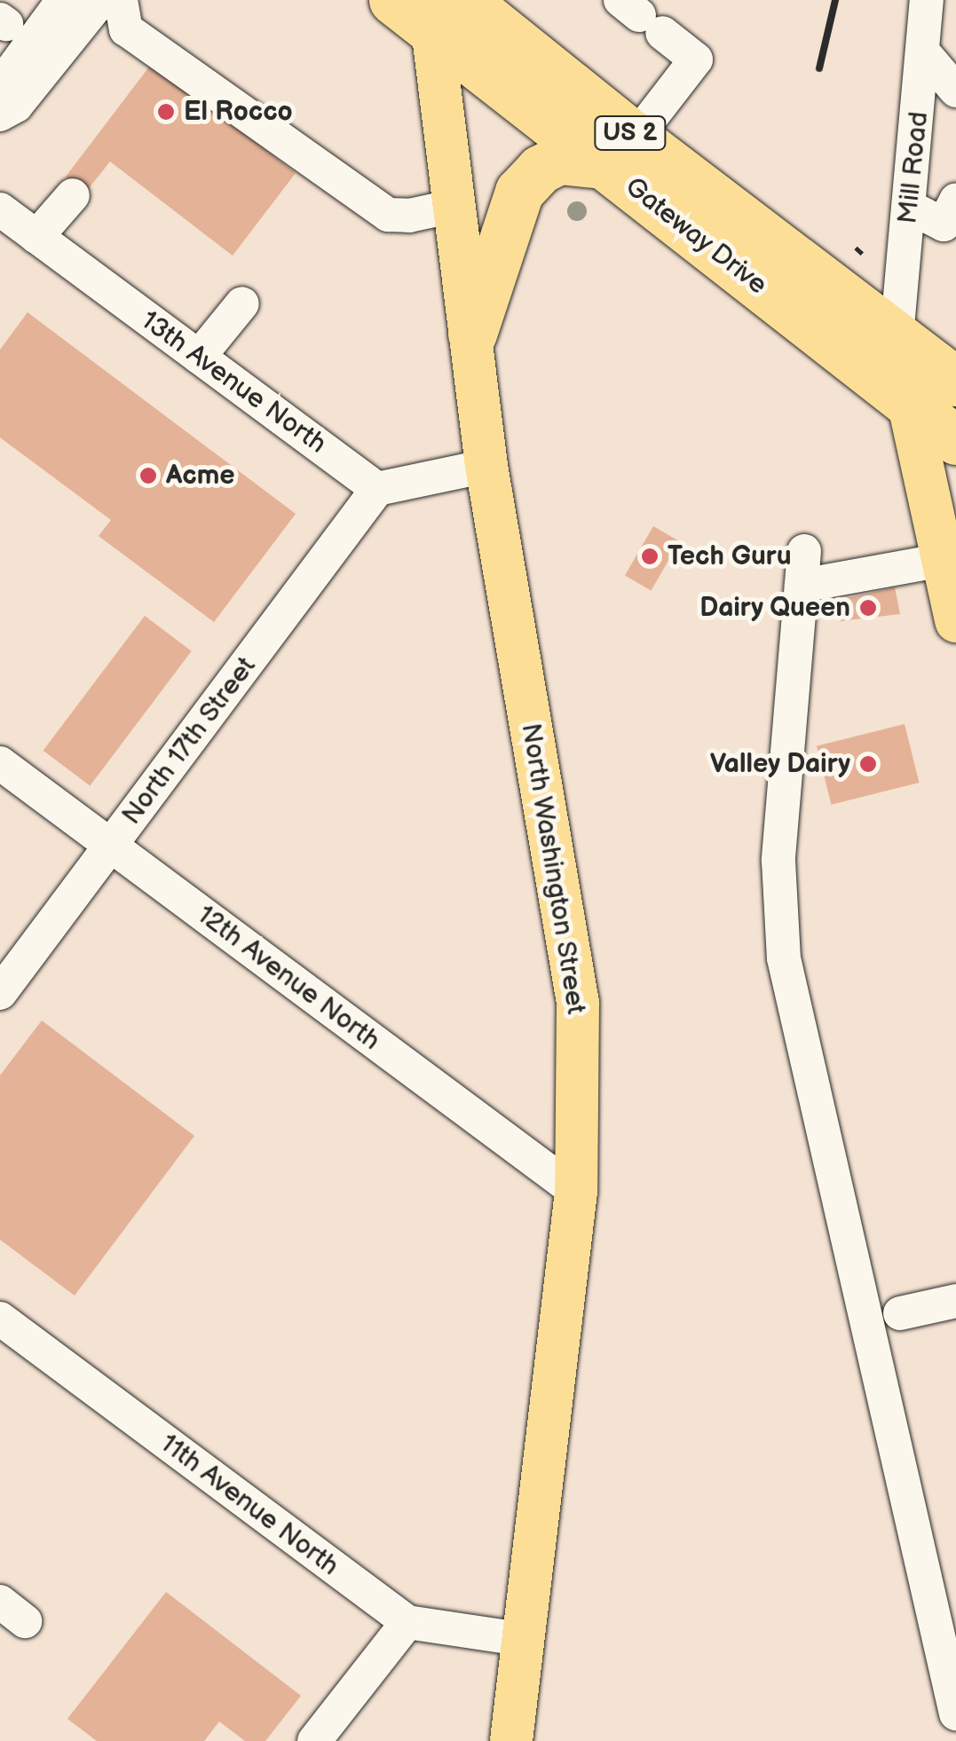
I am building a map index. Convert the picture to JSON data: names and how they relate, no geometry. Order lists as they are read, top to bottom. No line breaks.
{"streets":{"highway":["US 2","Gateway Drive"],"main road":["North Washington Street"],"street":["Mill Road","13th Avenue North","North 17th Street","12th Avenue North","11th Avenue North"]},"crossings":[["US 2","Gateway Drive"],["US 2","North Washington Street"],["Mill Road","Gateway Drive"],["Gateway Drive","North Washington Street"],["13th Avenue North","North 17th Street"],["North 17th Street","12th Avenue North"],["North Washington Street","12th Avenue North"],["North Washington Street","11th Avenue North"]],"places":["El Rocco","Acme","Tech Guru","Dairy Queen","Valley Dairy"]}
